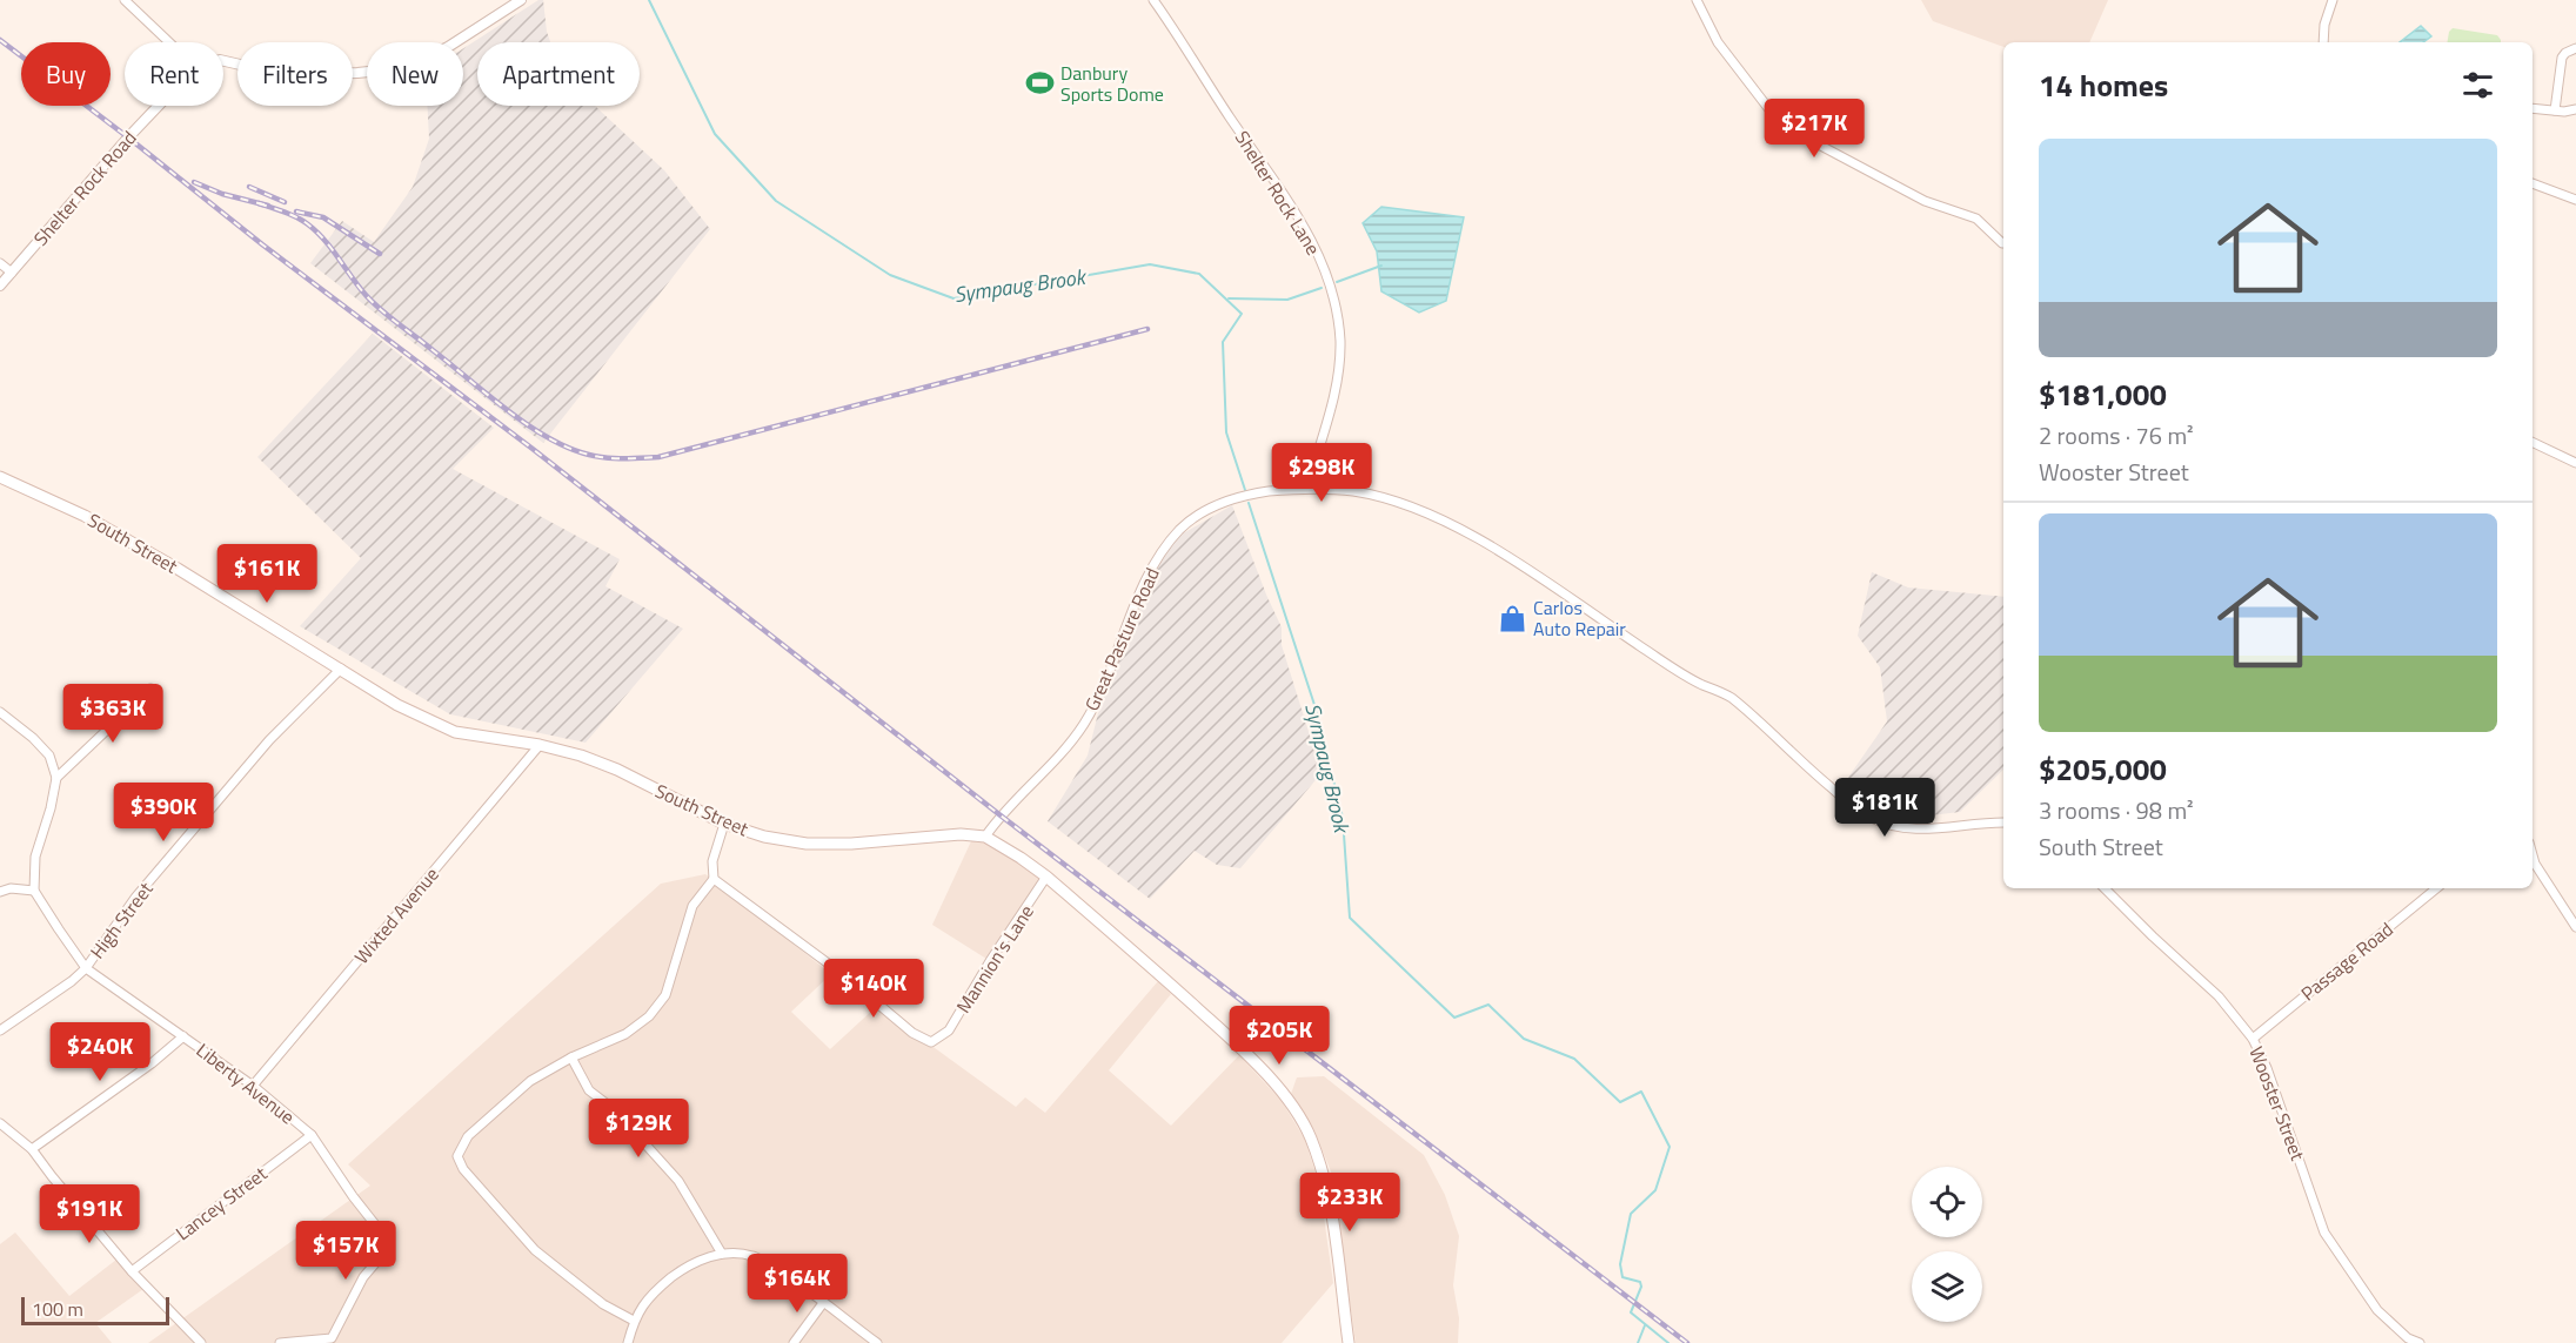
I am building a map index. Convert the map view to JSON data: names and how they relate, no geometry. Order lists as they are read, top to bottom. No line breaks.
{"streets":{"main road":["South Street"],"street":["Shelter Rock Road","Shelter Rock Lane","Great Pasture Road","Wixted Avenue","High Street","Mannion's Lane","Passage Road","Liberty Avenue","Wooster Street","Lancey Street"]},"crossings":[["Shelter Rock Lane","Great Pasture Road"],["South Street","Great Pasture Road"],["South Street","Wixted Avenue"],["South Street","High Street"],["South Street","Mannion's Lane"],["Wixted Avenue","Liberty Avenue"],["High Street","Liberty Avenue"],["Passage Road","Wooster Street"],["Liberty Avenue","Lancey Street"]],"water":["Sympaug Brook"],"places":{"sports":["Danbury Sports Dome"],"shop":["Carlos Auto Repair"]},"scale_bar":"100 m","page":{"chip":["Buy","Rent","Filters","New","Apartment"],"heading":"14 homes","price":["$217K","$298K","$161K","$363K","$181K","$390K","$140K","$205K","$240K","$129K","$233K","$191K","$157K","$164K"],"list":[{"name":"$181,000","note":"2 rooms · 76 m² · Wooster Street"},{"name":"$205,000","note":"3 rooms · 98 m² · South Street"}],"scale":"100 m"}}
